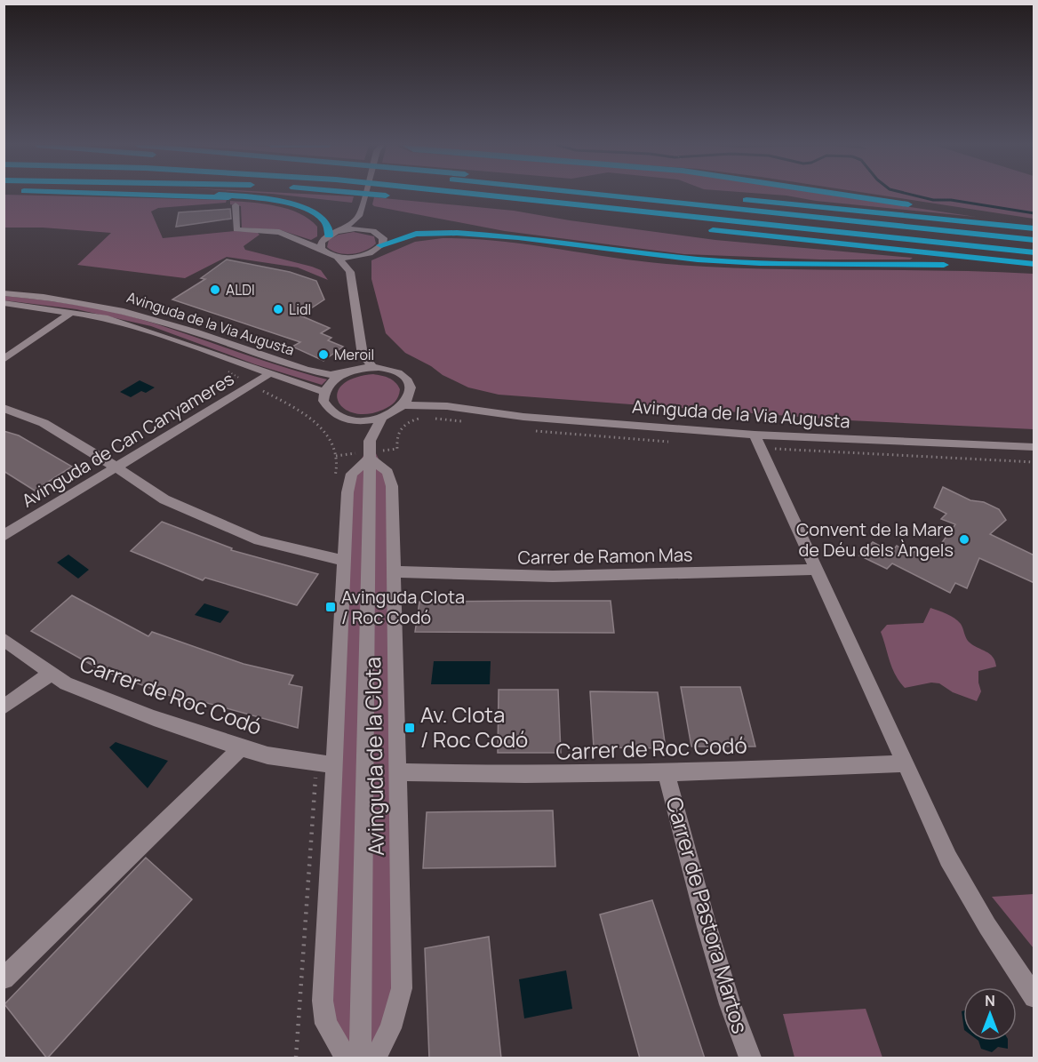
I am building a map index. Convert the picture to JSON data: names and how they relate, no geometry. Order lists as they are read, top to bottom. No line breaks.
{"streets":{"street":["Avinguda de la Via Augusta","Avinguda de Can Canyameres","Carrer de Ramon Mas","Carrer de Roc Codó","Avinguda de la Clota","Carrer de Pastora Martos"]},"crossings":[["Avinguda de la Via Augusta","Avinguda de Can Canyameres"],["Avinguda de la Via Augusta","Avinguda de la Clota"],["Carrer de Ramon Mas","Avinguda de la Clota"],["Carrer de Roc Codó","Avinguda de la Clota"],["Carrer de Roc Codó","Carrer de Pastora Martos"]],"places":{"other":["ALDI","Lidl","Meroil","Convent de la Mare de Déu dels Àngels"],"transit":["Avinguda Clota / Roc Codó","Av. Clota / Roc Codó"]},"north":"top"}
